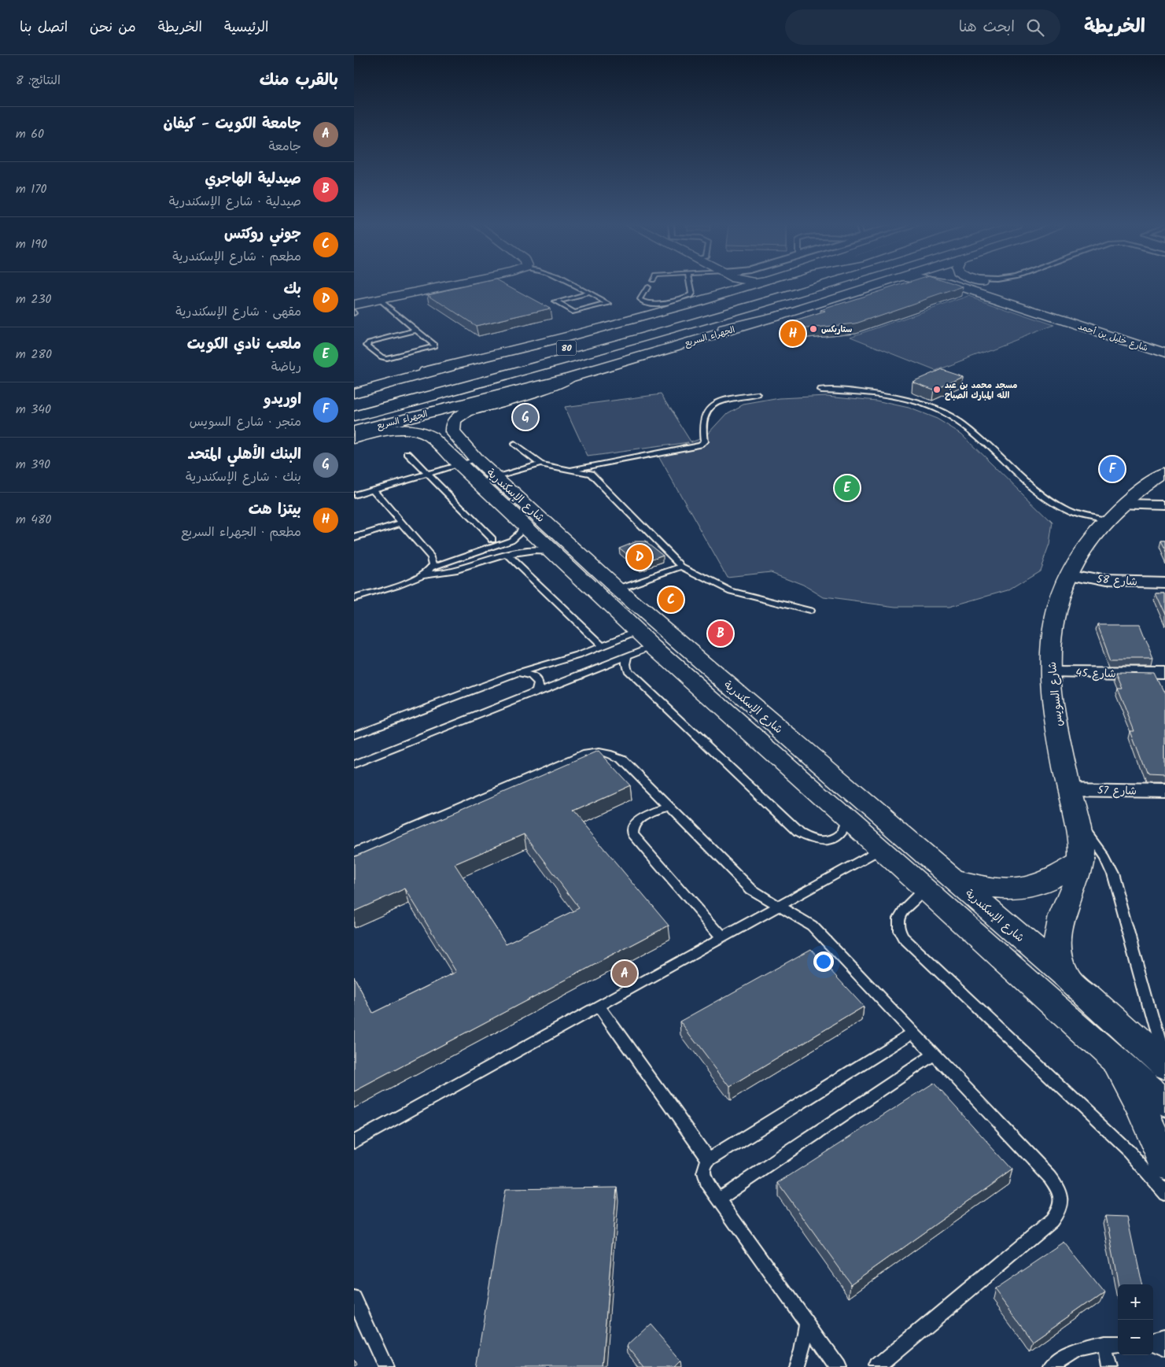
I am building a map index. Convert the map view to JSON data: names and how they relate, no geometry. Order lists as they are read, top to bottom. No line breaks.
{"streets":{"main road":["الجهراء السريع","شارع خليل بن أحمد","80","شارع الإسكندرية","شارع السويس"],"street":["شارع 58","شارع 45","شارع 57"]},"crossings":[["شارع الإسكندرية","شارع السويس"],["شارع 58","شارع السويس"],["شارع 45","شارع السويس"],["شارع السويس","شارع 57"]],"places":["ستاربكس","مسجد محمد بن عبد الله المبارك الصباح"],"page":{"header":"الخريطة","search":"ابحث هنا","nav":["الرئيسية","الخريطة","من نحن","اتصل بنا"],"heading":["بالقرب منك","النتائج: 8"],"list":[{"mark":"A","name":"جامعة الكويت - كيفان","note":"جامعة","value":"60 m"},{"mark":"B","name":"صيدلية الهاجري","note":"صيدلية · شارع الإسكندرية","value":"170 m"},{"mark":"C","name":"جوني روكتس","note":"مطعم · شارع الإسكندرية","value":"190 m"},{"mark":"D","name":"بك","note":"مقهى · شارع الإسكندرية","value":"230 m"},{"mark":"E","name":"ملعب نادي الكويت","note":"رياضة","value":"280 m"},{"mark":"F","name":"اوريدو","note":"متجر · شارع السويس","value":"340 m"},{"mark":"G","name":"البنك الأهلي المتحد","note":"بنك · شارع الإسكندرية","value":"390 m"},{"mark":"H","name":"بيتزا هت","note":"مطعم · الجهراء السريع","value":"480 m"}],"pins":["H","G","F","E","D","C","B","A"],"map_buttons":["+","−"]}}
